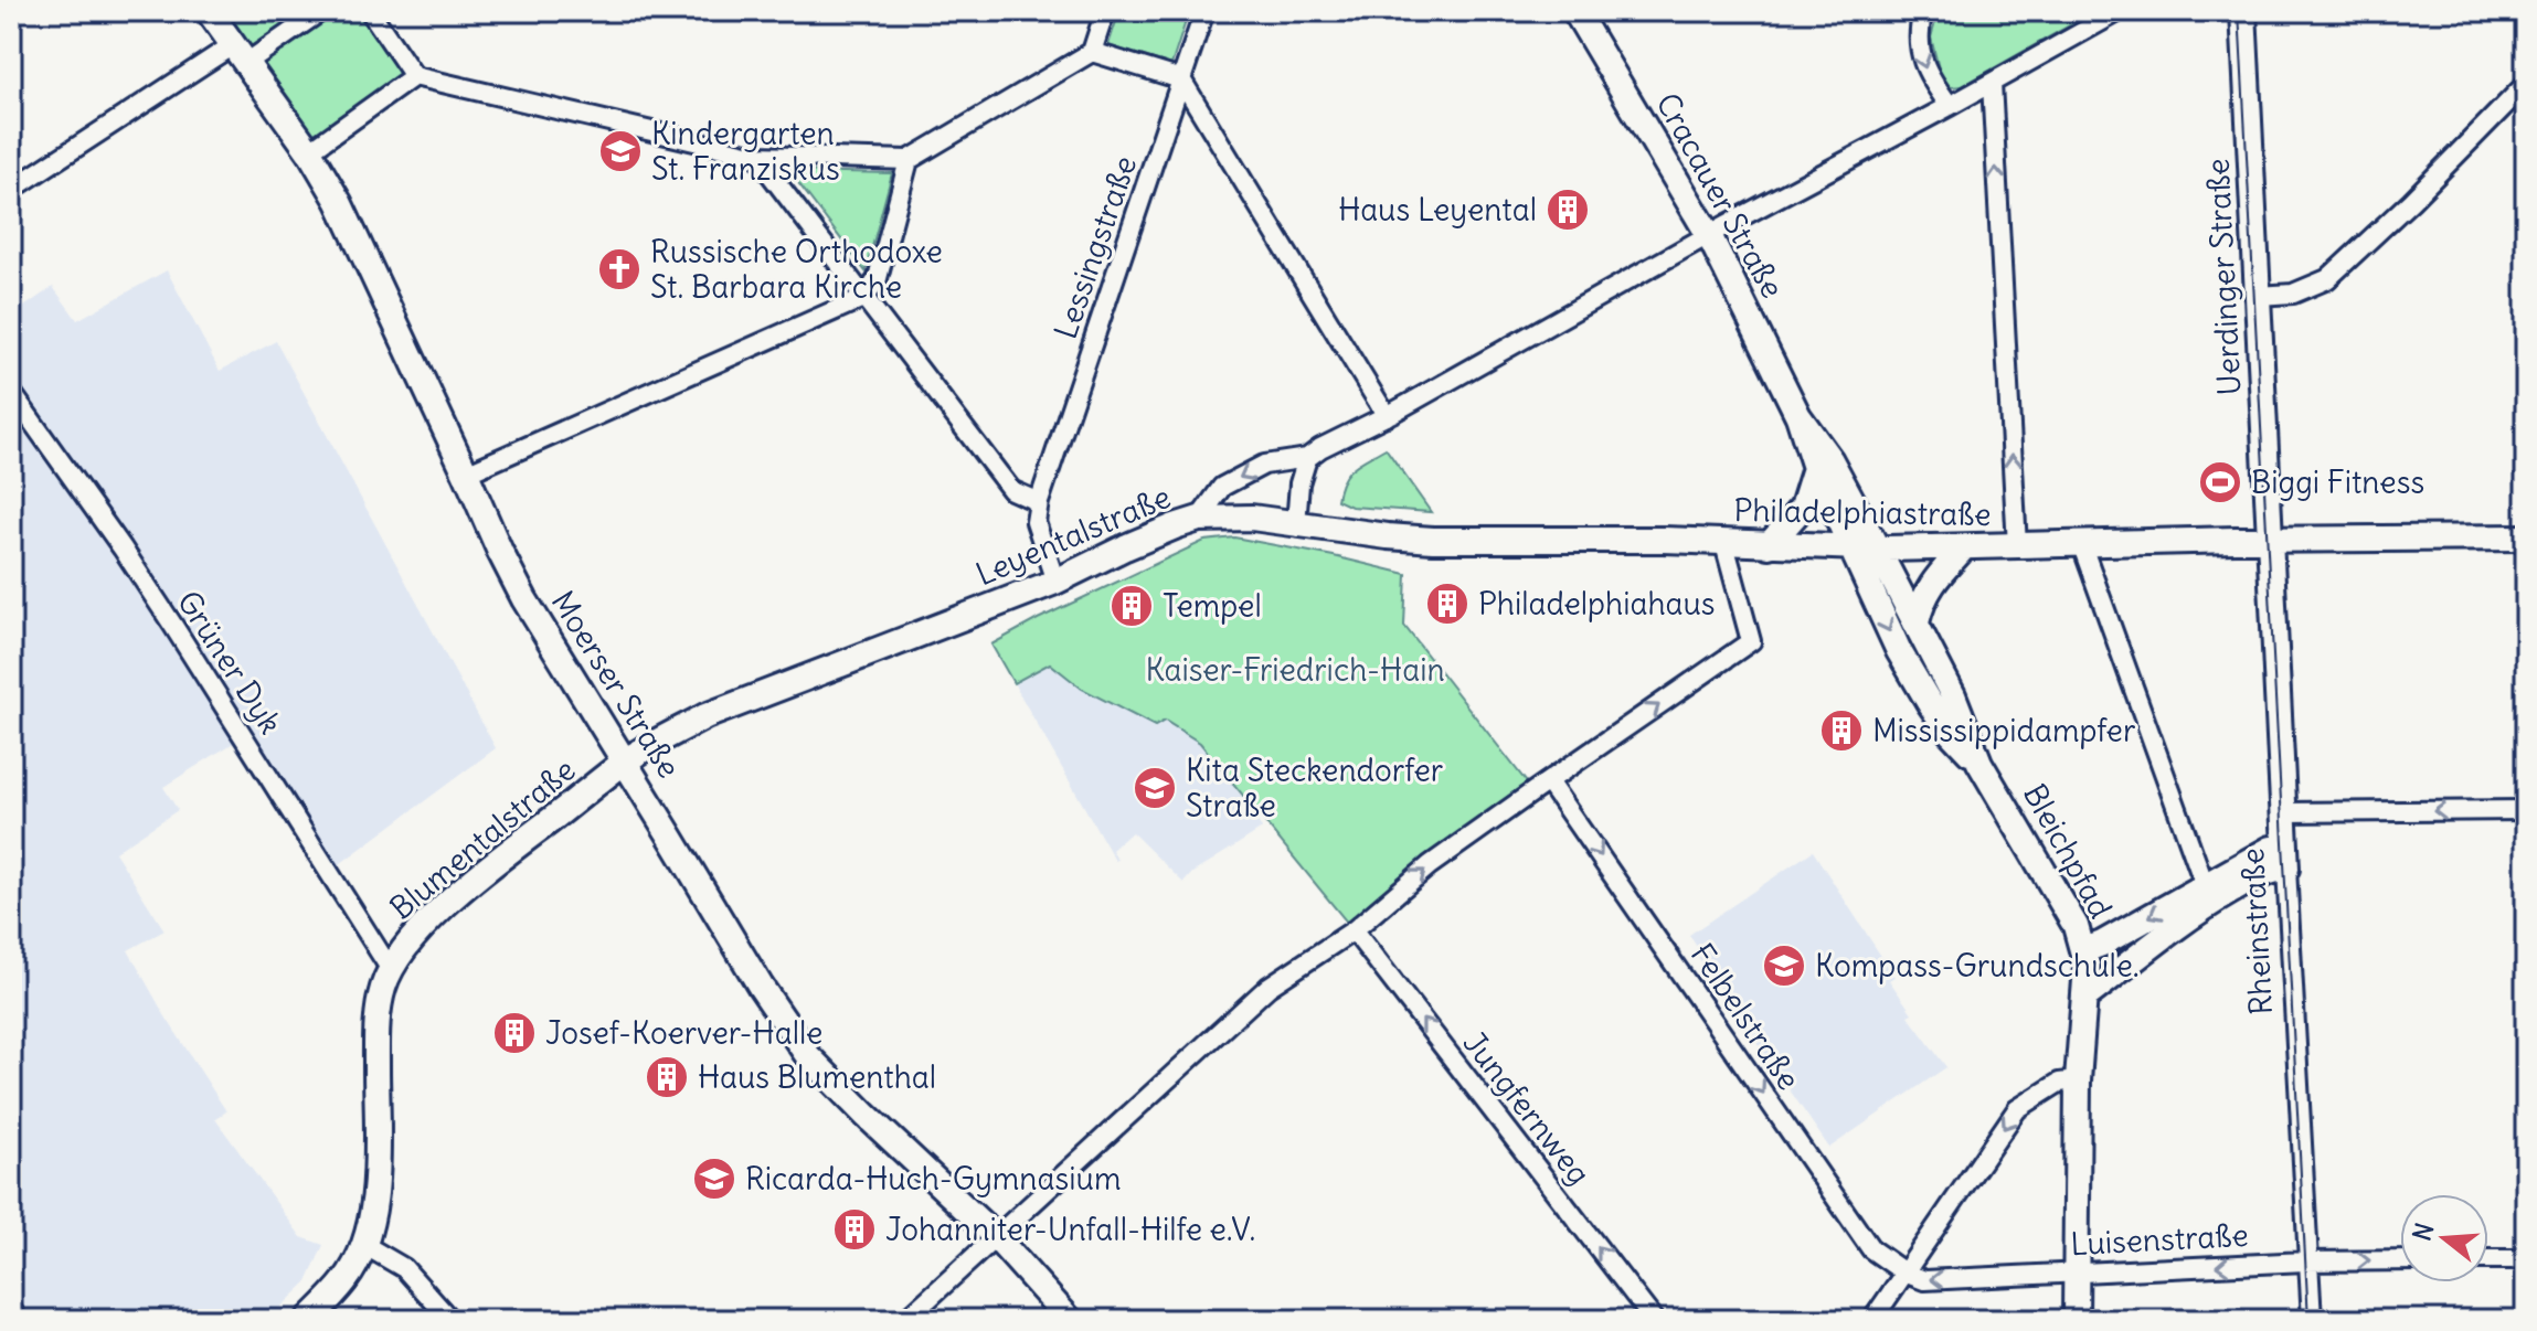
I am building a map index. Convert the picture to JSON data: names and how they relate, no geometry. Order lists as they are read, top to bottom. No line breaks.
{"streets":{"main road":["Cracauer Straße","Uerdinger Straße","Philadelphiastraße","Leyentalstraße","Moerser Straße","Blumentalstraße","Bleichpfad","Rheinstraße"],"street":["Lessingstraße","Grüner Dyk","Felbelstraße","Jungfernweg","Luisenstraße"]},"crossings":[["Cracauer Straße","Philadelphiastraße"],["Cracauer Straße","Leyentalstraße"],["Cracauer Straße","Bleichpfad"],["Uerdinger Straße","Philadelphiastraße"],["Uerdinger Straße","Rheinstraße"],["Philadelphiastraße","Leyentalstraße"],["Philadelphiastraße","Bleichpfad"],["Philadelphiastraße","Rheinstraße"],["Leyentalstraße","Moerser Straße"],["Leyentalstraße","Blumentalstraße"],["Grüner Dyk","Blumentalstraße"],["Moerser Straße","Blumentalstraße"],["Bleichpfad","Luisenstraße"],["Rheinstraße","Luisenstraße"],["Felbelstraße","Luisenstraße"]],"one_way":["Felbelstraße","Jungfernweg"],"parks":["Kaiser-Friedrich-Hain"],"places":{"school or university":["Kindergarten St. Franziskus","Kita Steckendorfer Straße","Kompass-Grundschule.","Ricarda-Huch-Gymnasium"],"building":["Haus Leyental","Philadelphiahaus","Tempel","Mississippidampfer","Josef-Koerver-Halle","Haus Blumenthal","Johanniter-Unfall-Hilfe e.V."],"church":["Russische Orthodoxe St. Barbara Kirche"],"sports":["Biggi Fitness"]},"north":"left"}
